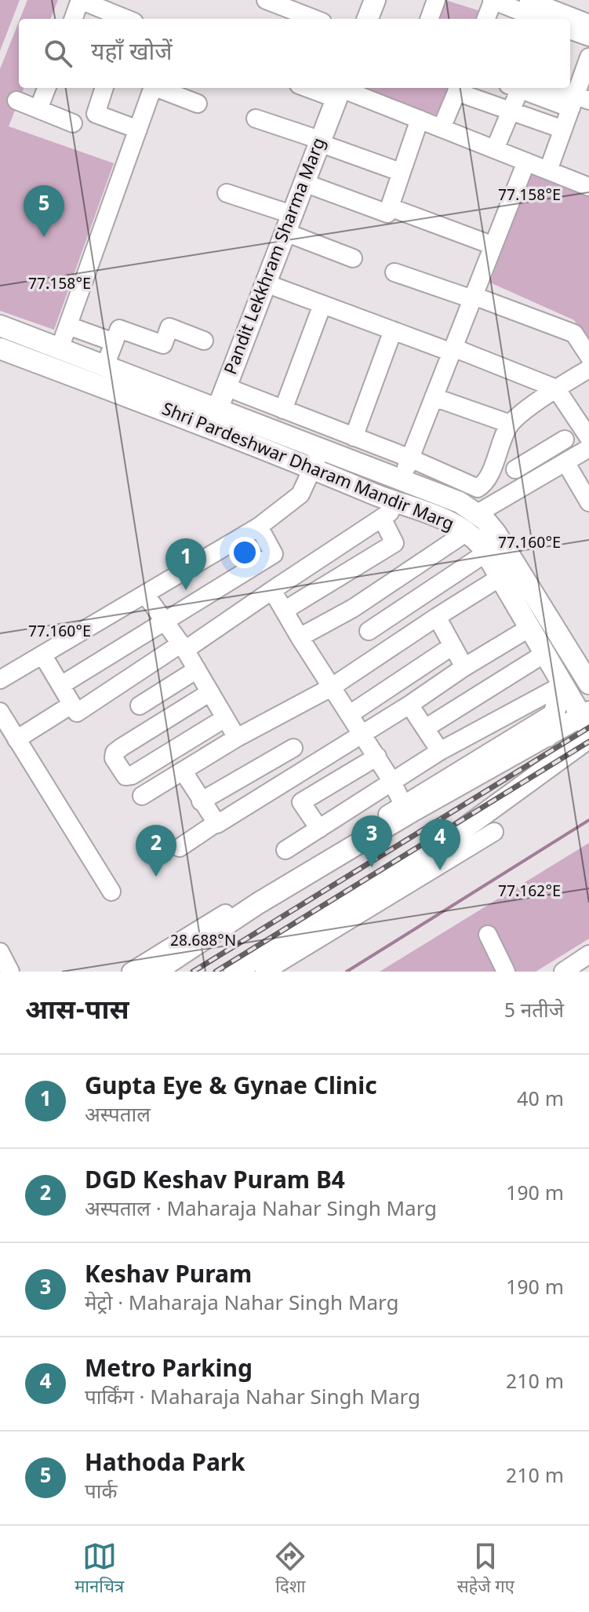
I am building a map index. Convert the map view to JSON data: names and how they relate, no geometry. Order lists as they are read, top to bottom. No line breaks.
{"streets":{"main road":["Pandit Lekkhram Sharma Marg","Shri Pardeshwar Dharam Mandir Marg"]},"crossings":[["Pandit Lekkhram Sharma Marg","Shri Pardeshwar Dharam Mandir Marg"]],"page":{"search":"यहाँ खोजें","pins":["5","1","3","4","2"],"heading":["आस-पास","5 नतीजे"],"list":[{"mark":"1","name":"Gupta Eye & Gynae Clinic","note":"अस्पताल","value":"40 m"},{"mark":"2","name":"DGD Keshav Puram B4","note":"अस्पताल · Maharaja Nahar Singh Marg","value":"190 m"},{"mark":"3","name":"Keshav Puram","note":"मेट्रो · Maharaja Nahar Singh Marg","value":"190 m"},{"mark":"4","name":"Metro Parking","note":"पार्किंग · Maharaja Nahar Singh Marg","value":"210 m"},{"mark":"5","name":"Hathoda Park","note":"पार्क","value":"210 m"}],"nav":["मानचित्र","दिशा","सहेजे गए"]},"coordinates":["77.158°E","77.160°E","77.162°E","28.688°N"]}
